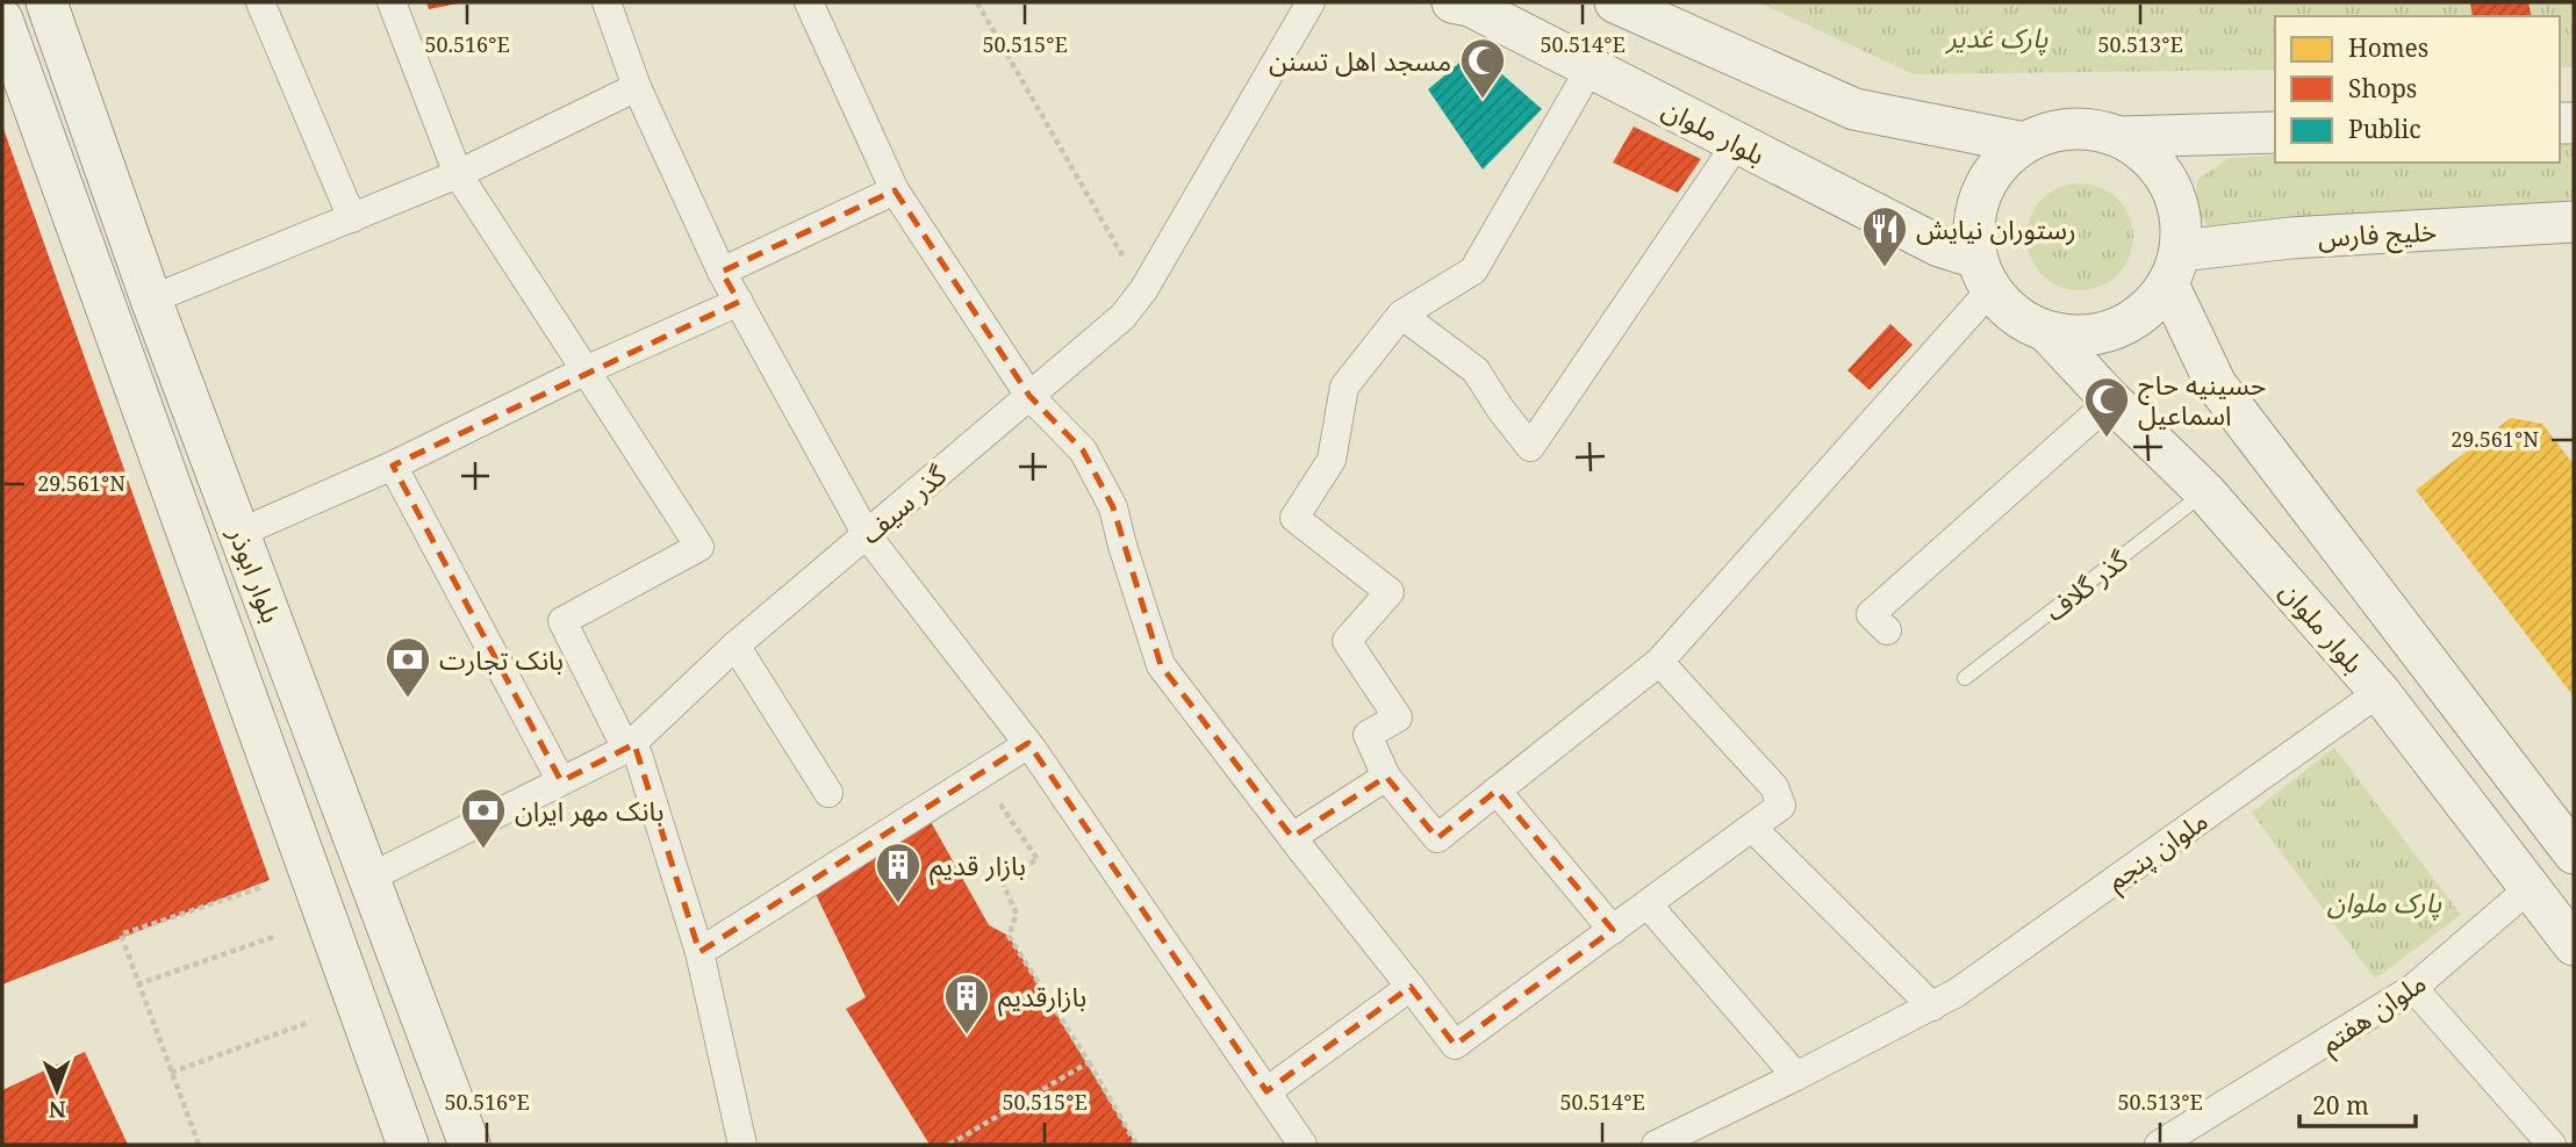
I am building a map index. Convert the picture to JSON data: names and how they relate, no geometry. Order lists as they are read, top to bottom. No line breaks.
{"streets":{"main road":["بلوار ملوان","خلیج فارس","بلوار ابوذر"],"street":["گذر سیف","ملوان پنجم","ملوان هفتم"],"lane":["گذر گلاف"]},"crossings":[["بلوار ملوان","خلیج فارس"],["بلوار ملوان","گذر گلاف"],["بلوار ملوان","ملوان پنجم"],["بلوار ملوان","ملوان هفتم"],["گذر سیف","بلوار ابوذر"]],"parks":["پارک غدیر","پارک ملوان"],"places":{"mosque":["مسجد اهل تسنن","حسینیه حاج اسماعیل"],"restaurant":["رستوران نیایش"],"bank":["بانک تجارت","بانک مهر ایران"],"building":["بازار قدیم","بازارقدیم"]},"legend":["Homes","Shops","Public"],"scale_bar":"20 m","north":"bottom","coordinates":["50.516°E","50.515°E","50.514°E","50.513°E","29.561°N"]}
